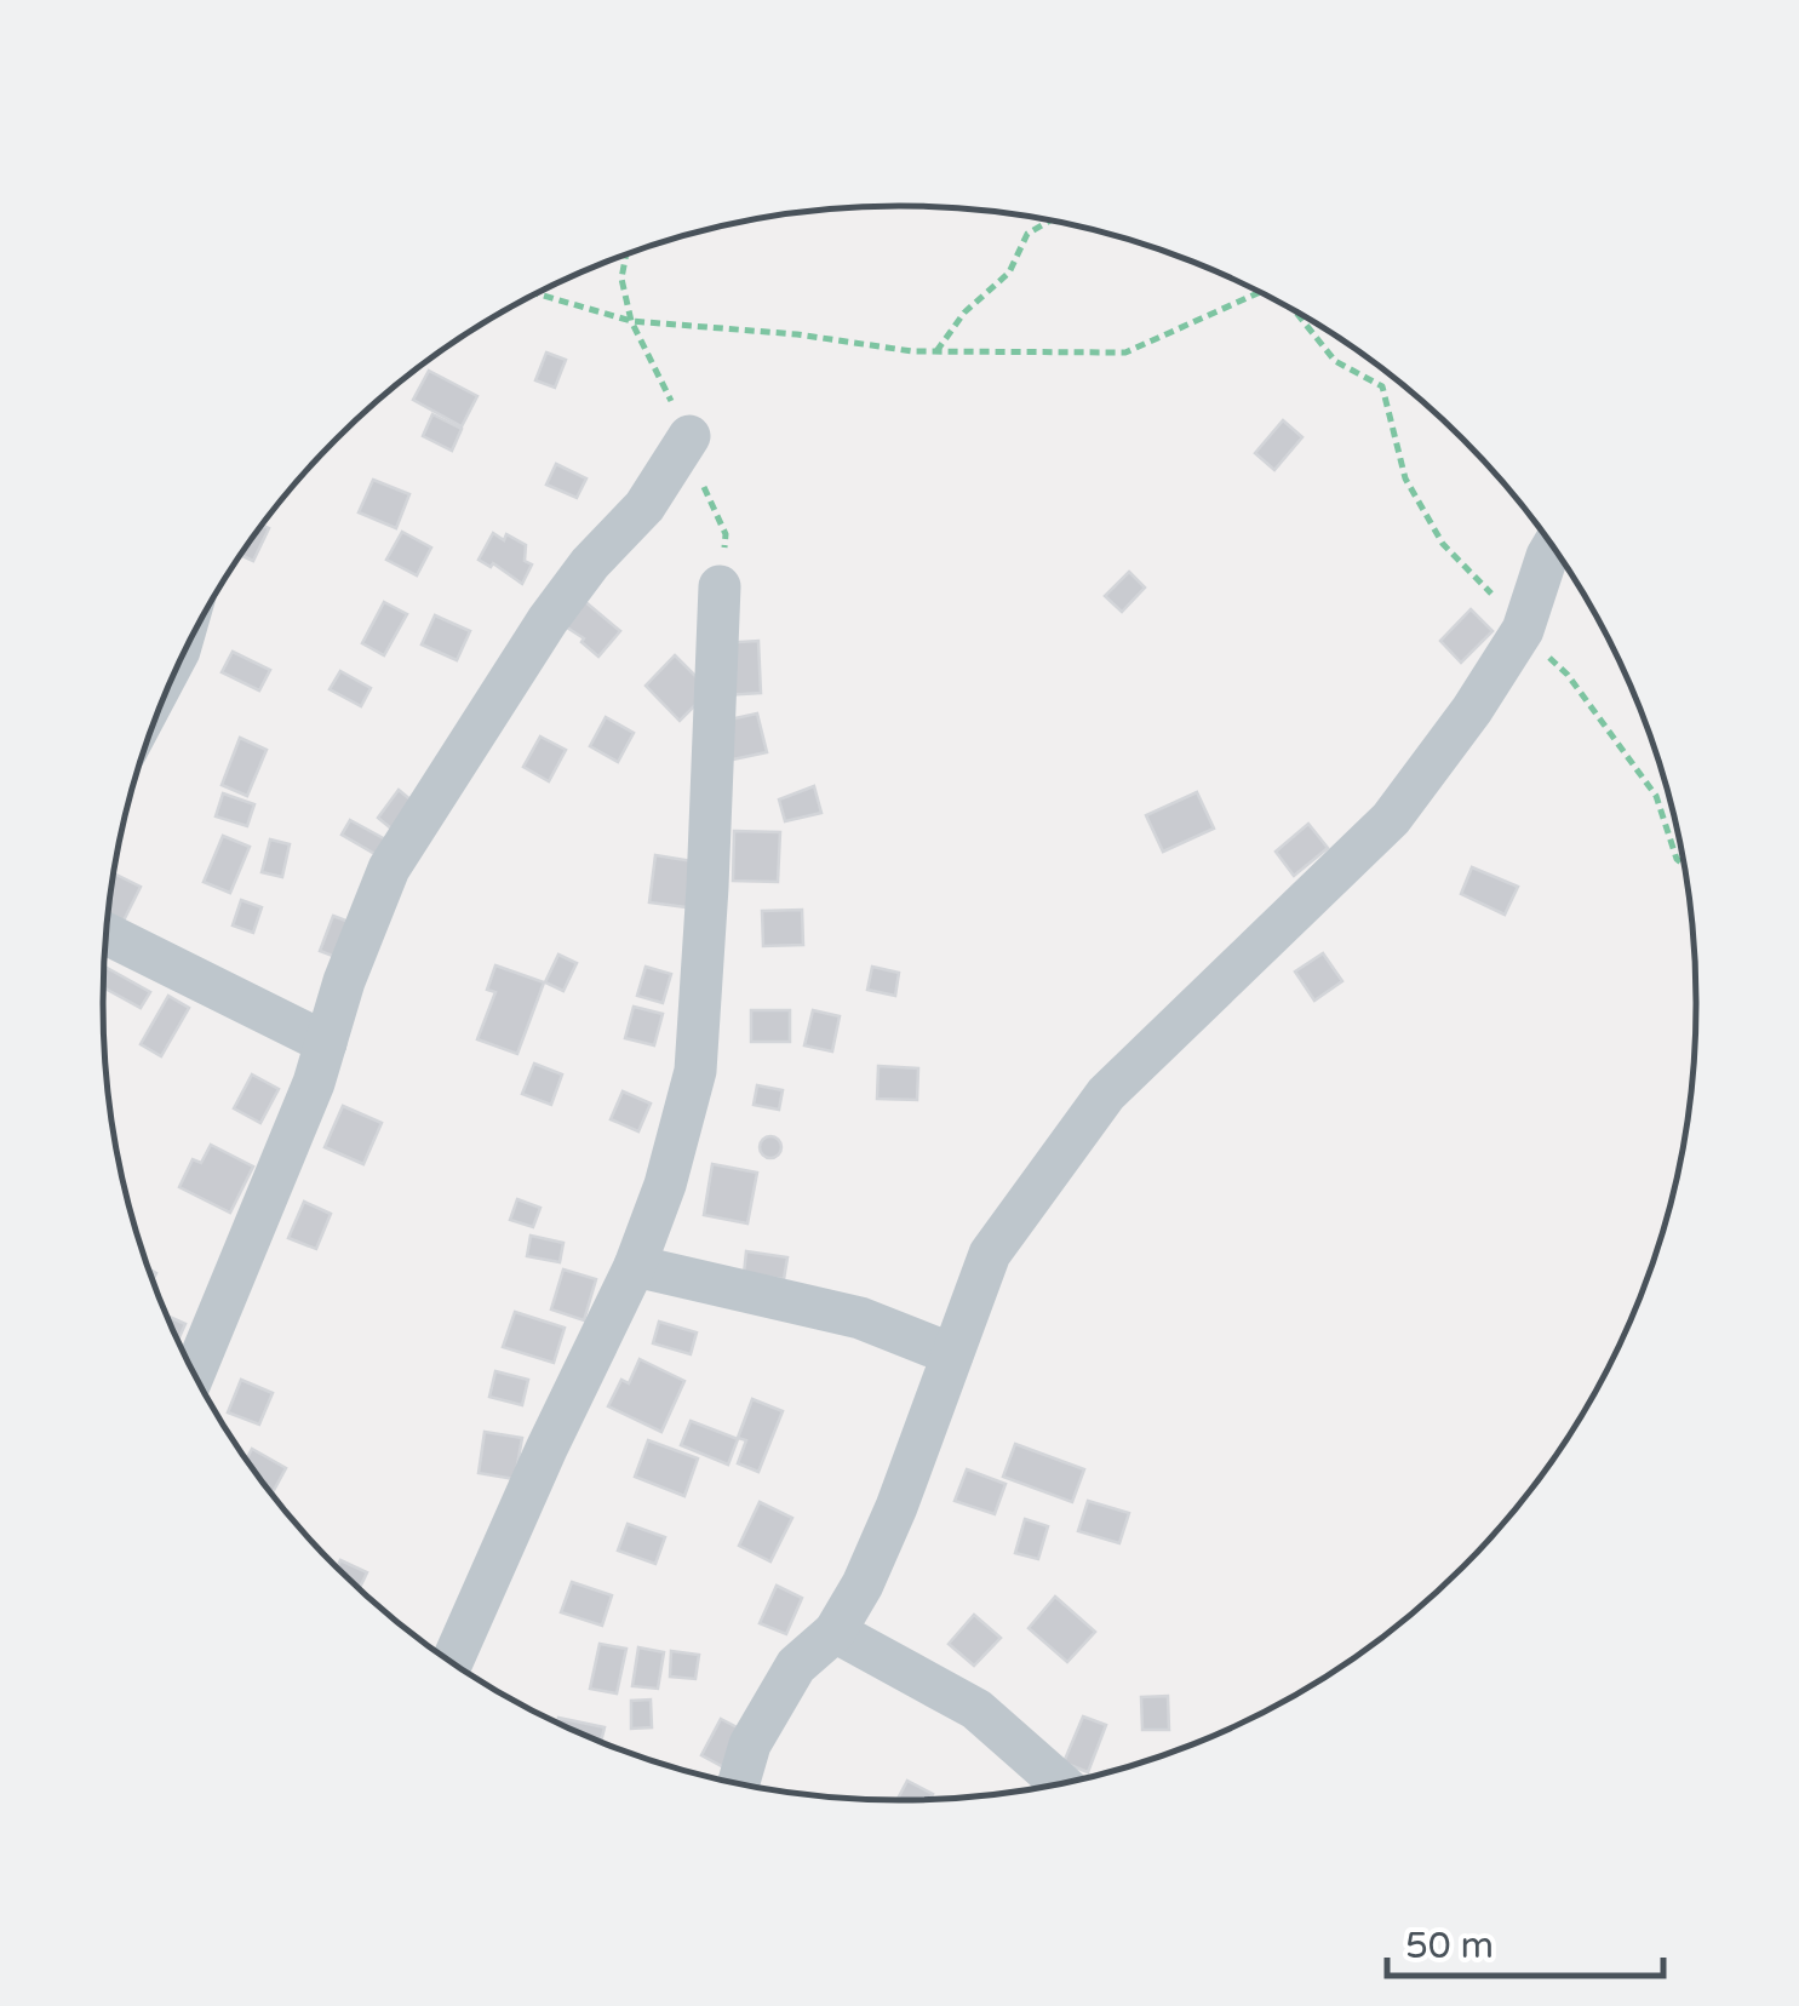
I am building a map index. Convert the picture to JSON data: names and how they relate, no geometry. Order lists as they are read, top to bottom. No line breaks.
{"scale_bar":"50 m"}
